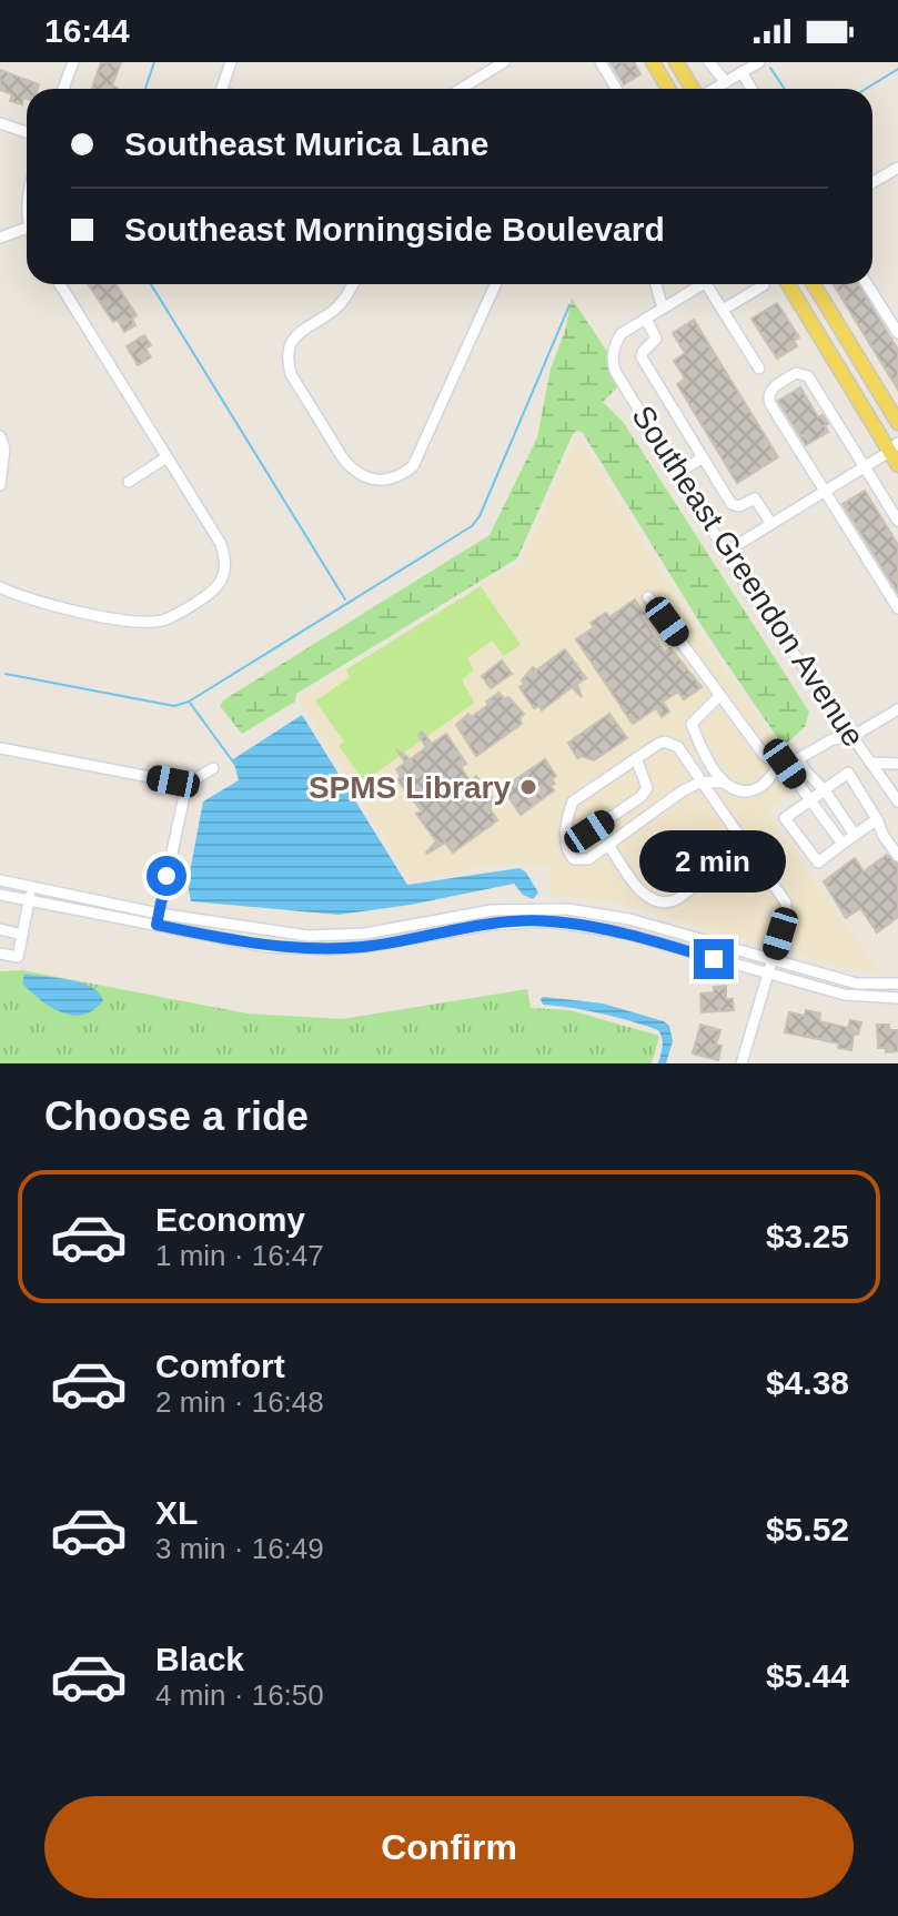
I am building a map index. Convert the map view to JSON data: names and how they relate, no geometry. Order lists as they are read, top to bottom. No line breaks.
{"streets":{"street":["Southeast Greendon Avenue"]},"places":["SPMS Library"],"page":{"status":"16:44","banner":["Southeast Murica Lane","Southeast Morningside Boulevard"],"bubble":"2 min","heading":"Choose a ride","list":[{"name":"Economy","note":"1 min · 16:47","value":"$3.25"},{"name":"Comfort","note":"2 min · 16:48","value":"$4.38"},{"name":"XL","note":"3 min · 16:49","value":"$5.52"},{"name":"Black","note":"4 min · 16:50","value":"$5.44"}],"buttons":"Confirm"}}
